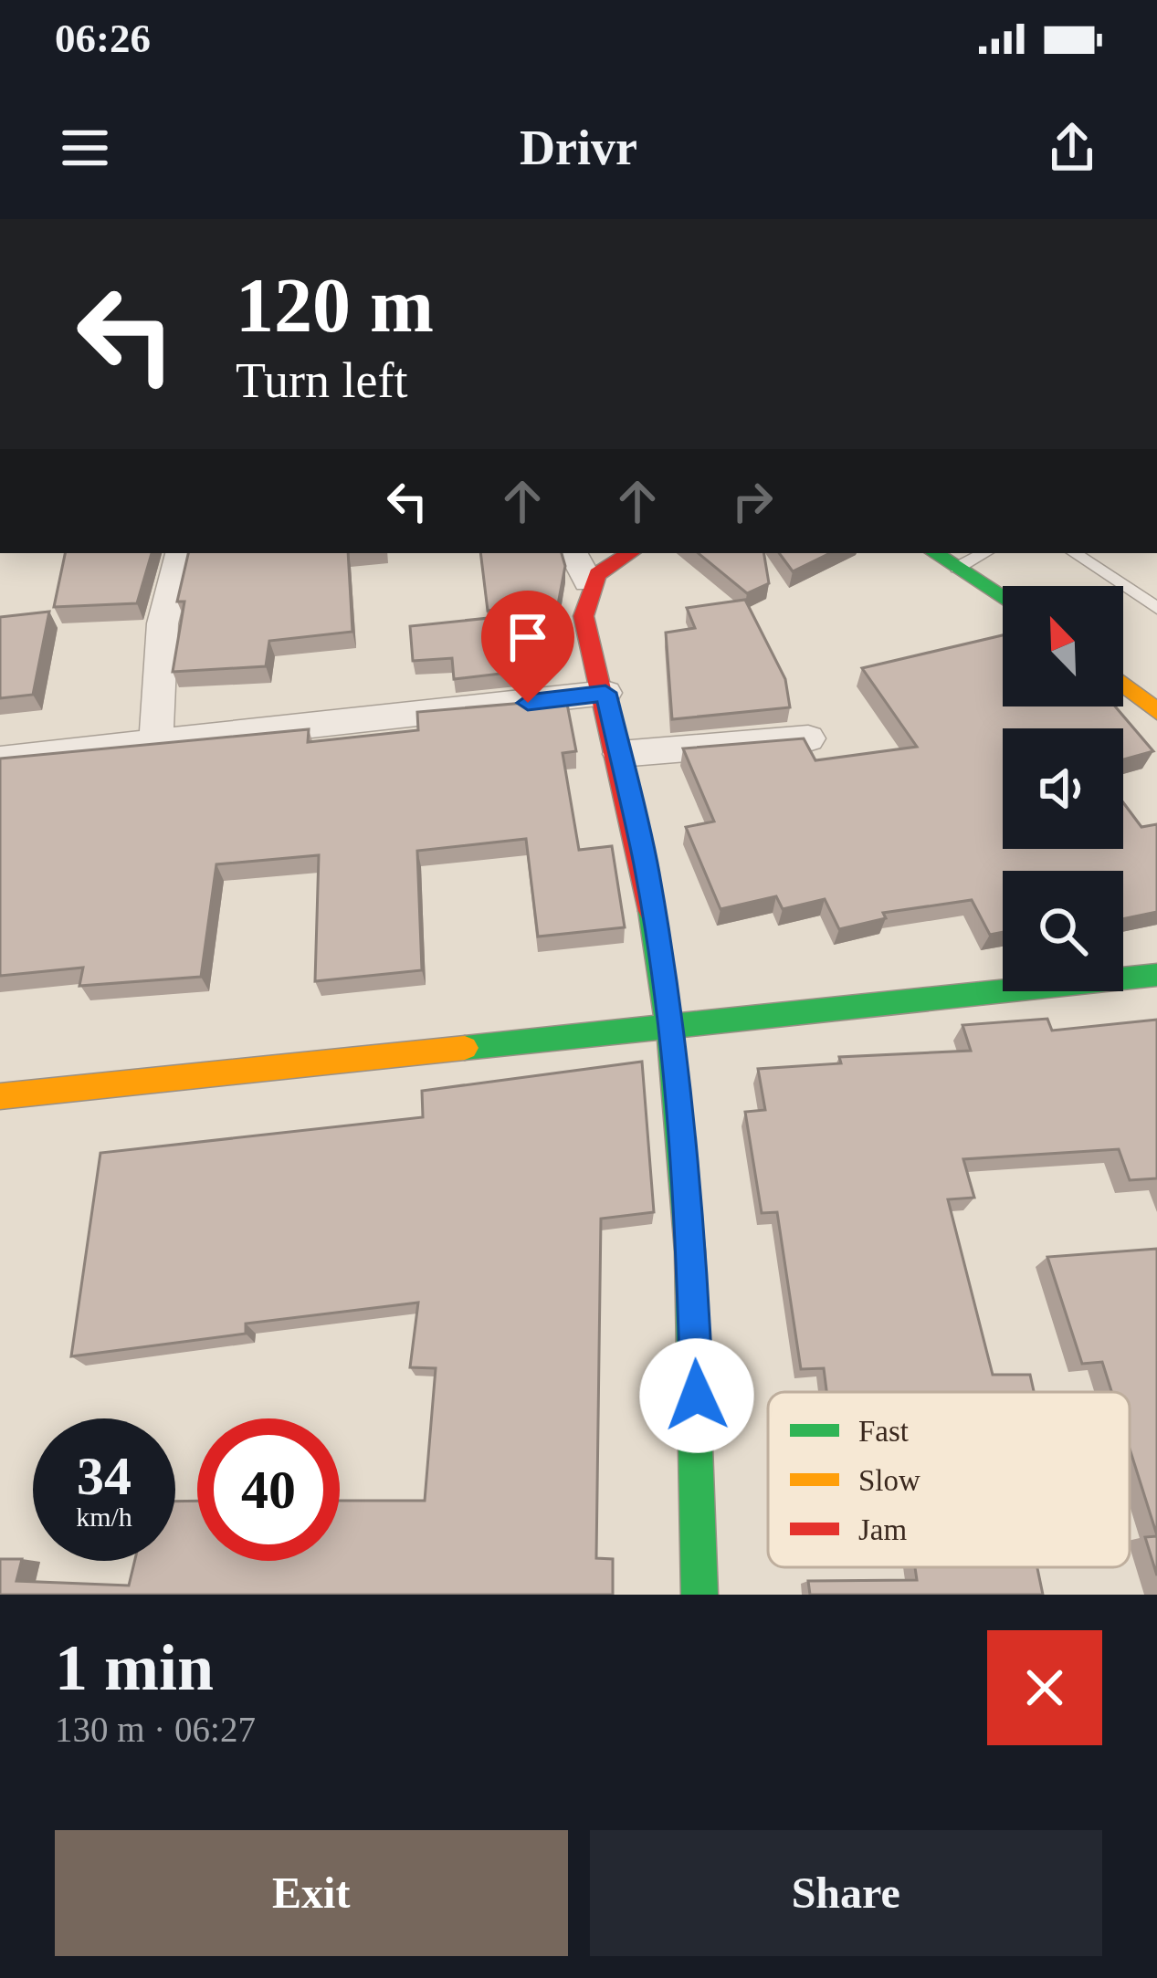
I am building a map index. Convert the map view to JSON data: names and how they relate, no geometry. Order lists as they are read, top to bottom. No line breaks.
{"legend":["Fast","Slow","Jam"],"north":"top left","page":{"status":"06:26","header":"Drivr","turn":["120 m","Turn left"],"speed":"34 km/h","limit":"40","heading":["1 min","130 m · 06:27"],"buttons":["Exit","Share"]}}
